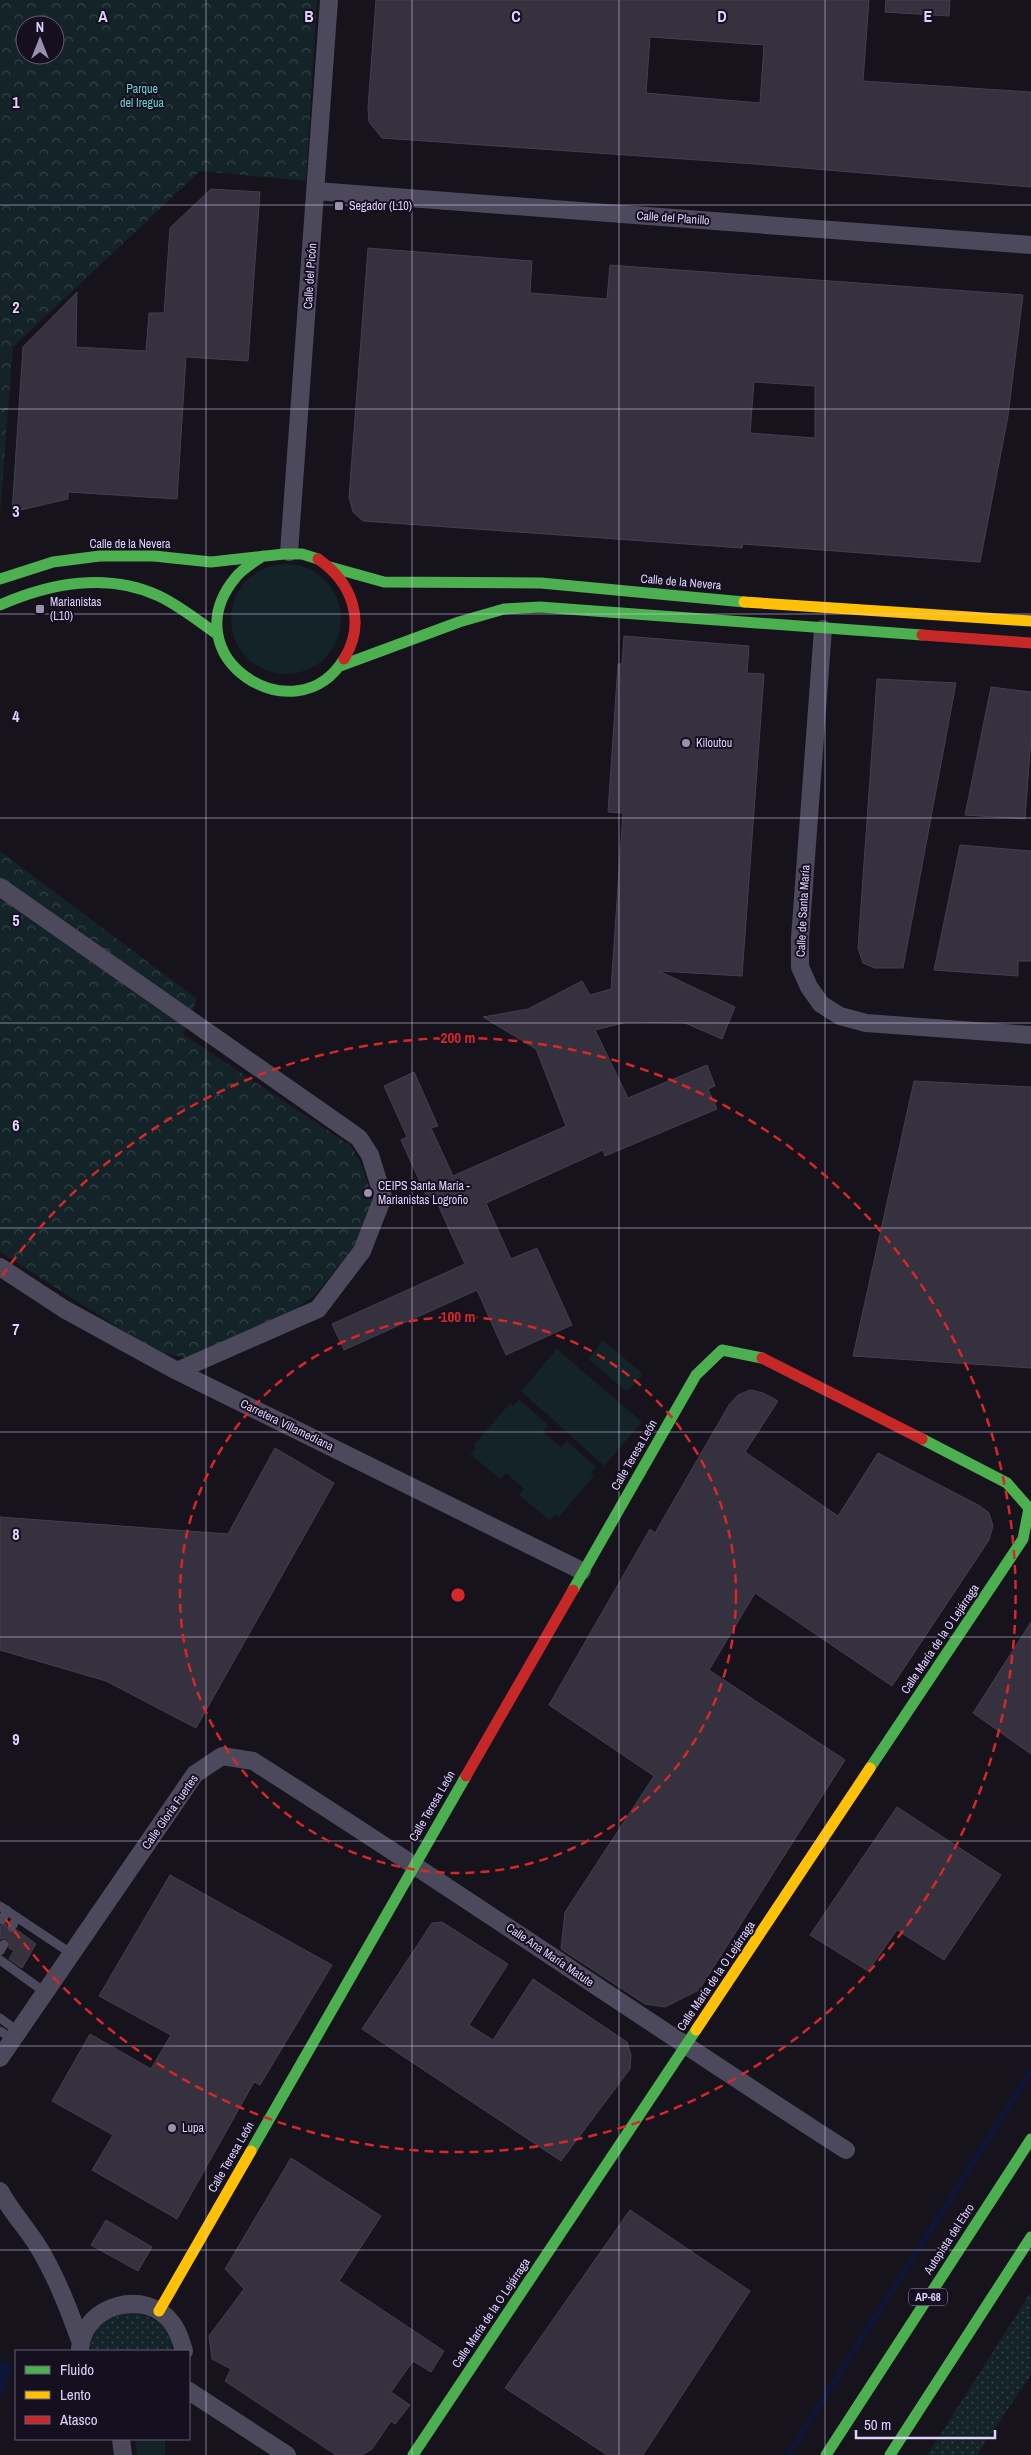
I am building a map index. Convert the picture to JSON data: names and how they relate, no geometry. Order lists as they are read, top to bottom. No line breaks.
{"streets":{"main road":["Calle de la Nevera","Calle Teresa León","Calle María de la O Lejárraga","Autopista del Ebro","AP-68"],"street":["Calle del Planillo","Calle del Picón","Calle de Santa María","Carretera Villamediana","Calle Gloria Fuertes","Calle Ana María Matute"]},"crossings":[["Calle del Planillo","Calle del Picón"],["Calle del Picón","Calle de la Nevera"],["Carretera Villamediana","Calle Teresa León"],["Calle Teresa León","Calle María de la O Lejárraga"],["Calle Teresa León","Calle Gloria Fuertes"],["Calle Teresa León","Calle Ana María Matute"],["Calle María de la O Lejárraga","Calle Ana María Matute"],["Calle Gloria Fuertes","Calle Ana María Matute"]],"parks":["Parque del Iregua"],"places":{"transit":["Segador (L10)","Marianistas (L10)"],"other":["Kiloutou","CEIPS Santa María - Marianistas Logroño","Lupa"]},"legend":["Fluido","Lento","Atasco"],"scale_bar":"50 m","north":"top","grid":{"columns":["A","B","C","D","E"],"rows":["1","2","3","4","5","6","7","8","9"]},"rings":["200 m","100 m"]}
